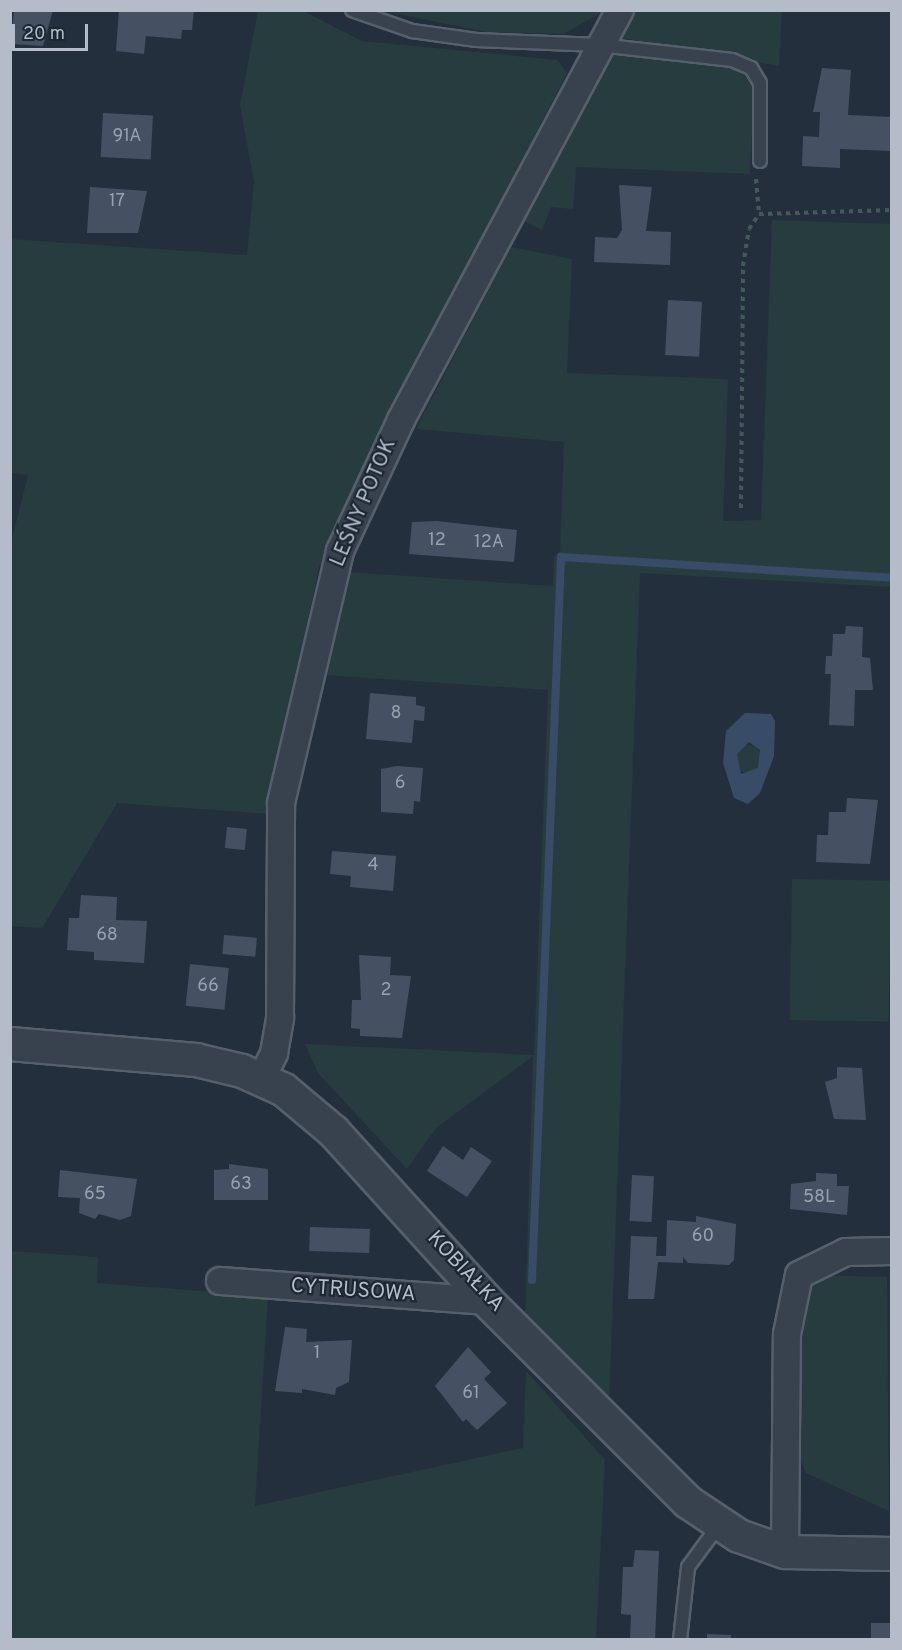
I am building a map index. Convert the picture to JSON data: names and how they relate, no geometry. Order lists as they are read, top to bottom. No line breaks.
{"streets":{"street":["LEŚNY POTOK","KOBIAŁKA","CYTRUSOWA"]},"crossings":[["LEŚNY POTOK","KOBIAŁKA"],["KOBIAŁKA","CYTRUSOWA"]],"house_numbers":["91A","17","12","12A","8","6","4","68","66","2","63","65","58L","60","1","61"],"scale_bar":"20 m"}
